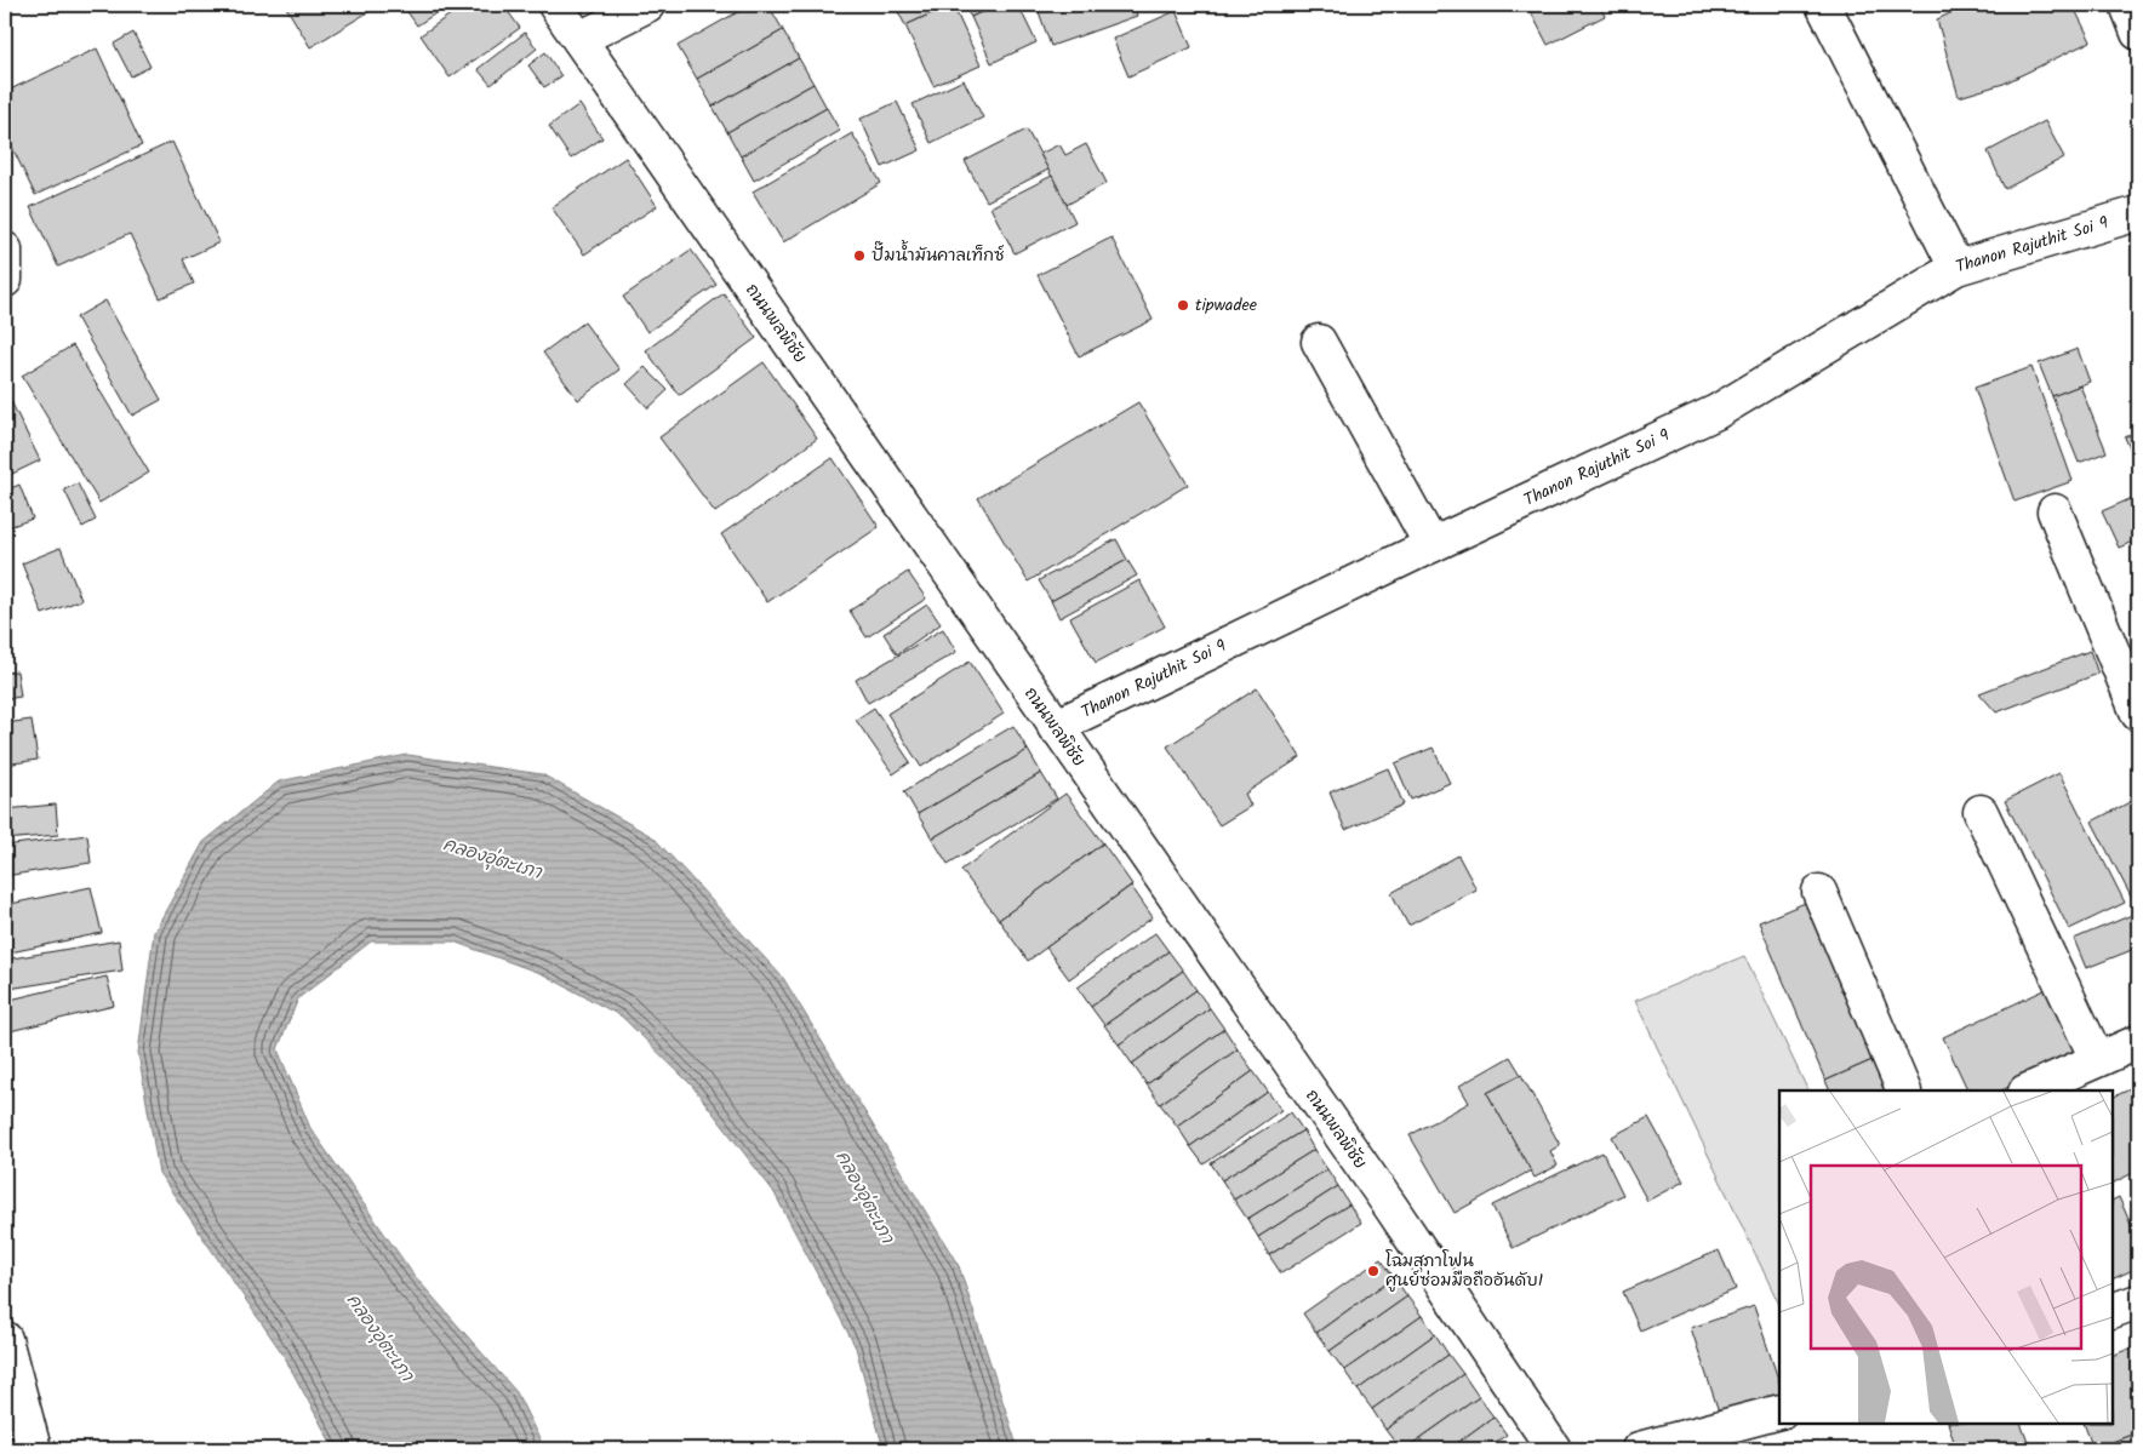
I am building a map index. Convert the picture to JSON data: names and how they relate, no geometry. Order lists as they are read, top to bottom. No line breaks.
{"streets":{"street":["Thanon Rajuthit Soi 9","ถนนพลพิชัย"]},"crossings":[["Thanon Rajuthit Soi 9","ถนนพลพิชัย"]],"water":["คลองอุ่ตะเภา"],"places":["ปั๊มน้ำมันคาลเท็กซ์","tipwadee","โฉมสุภาโฟน ศูนย์ซ่อมมือถืออันดับ1"]}
